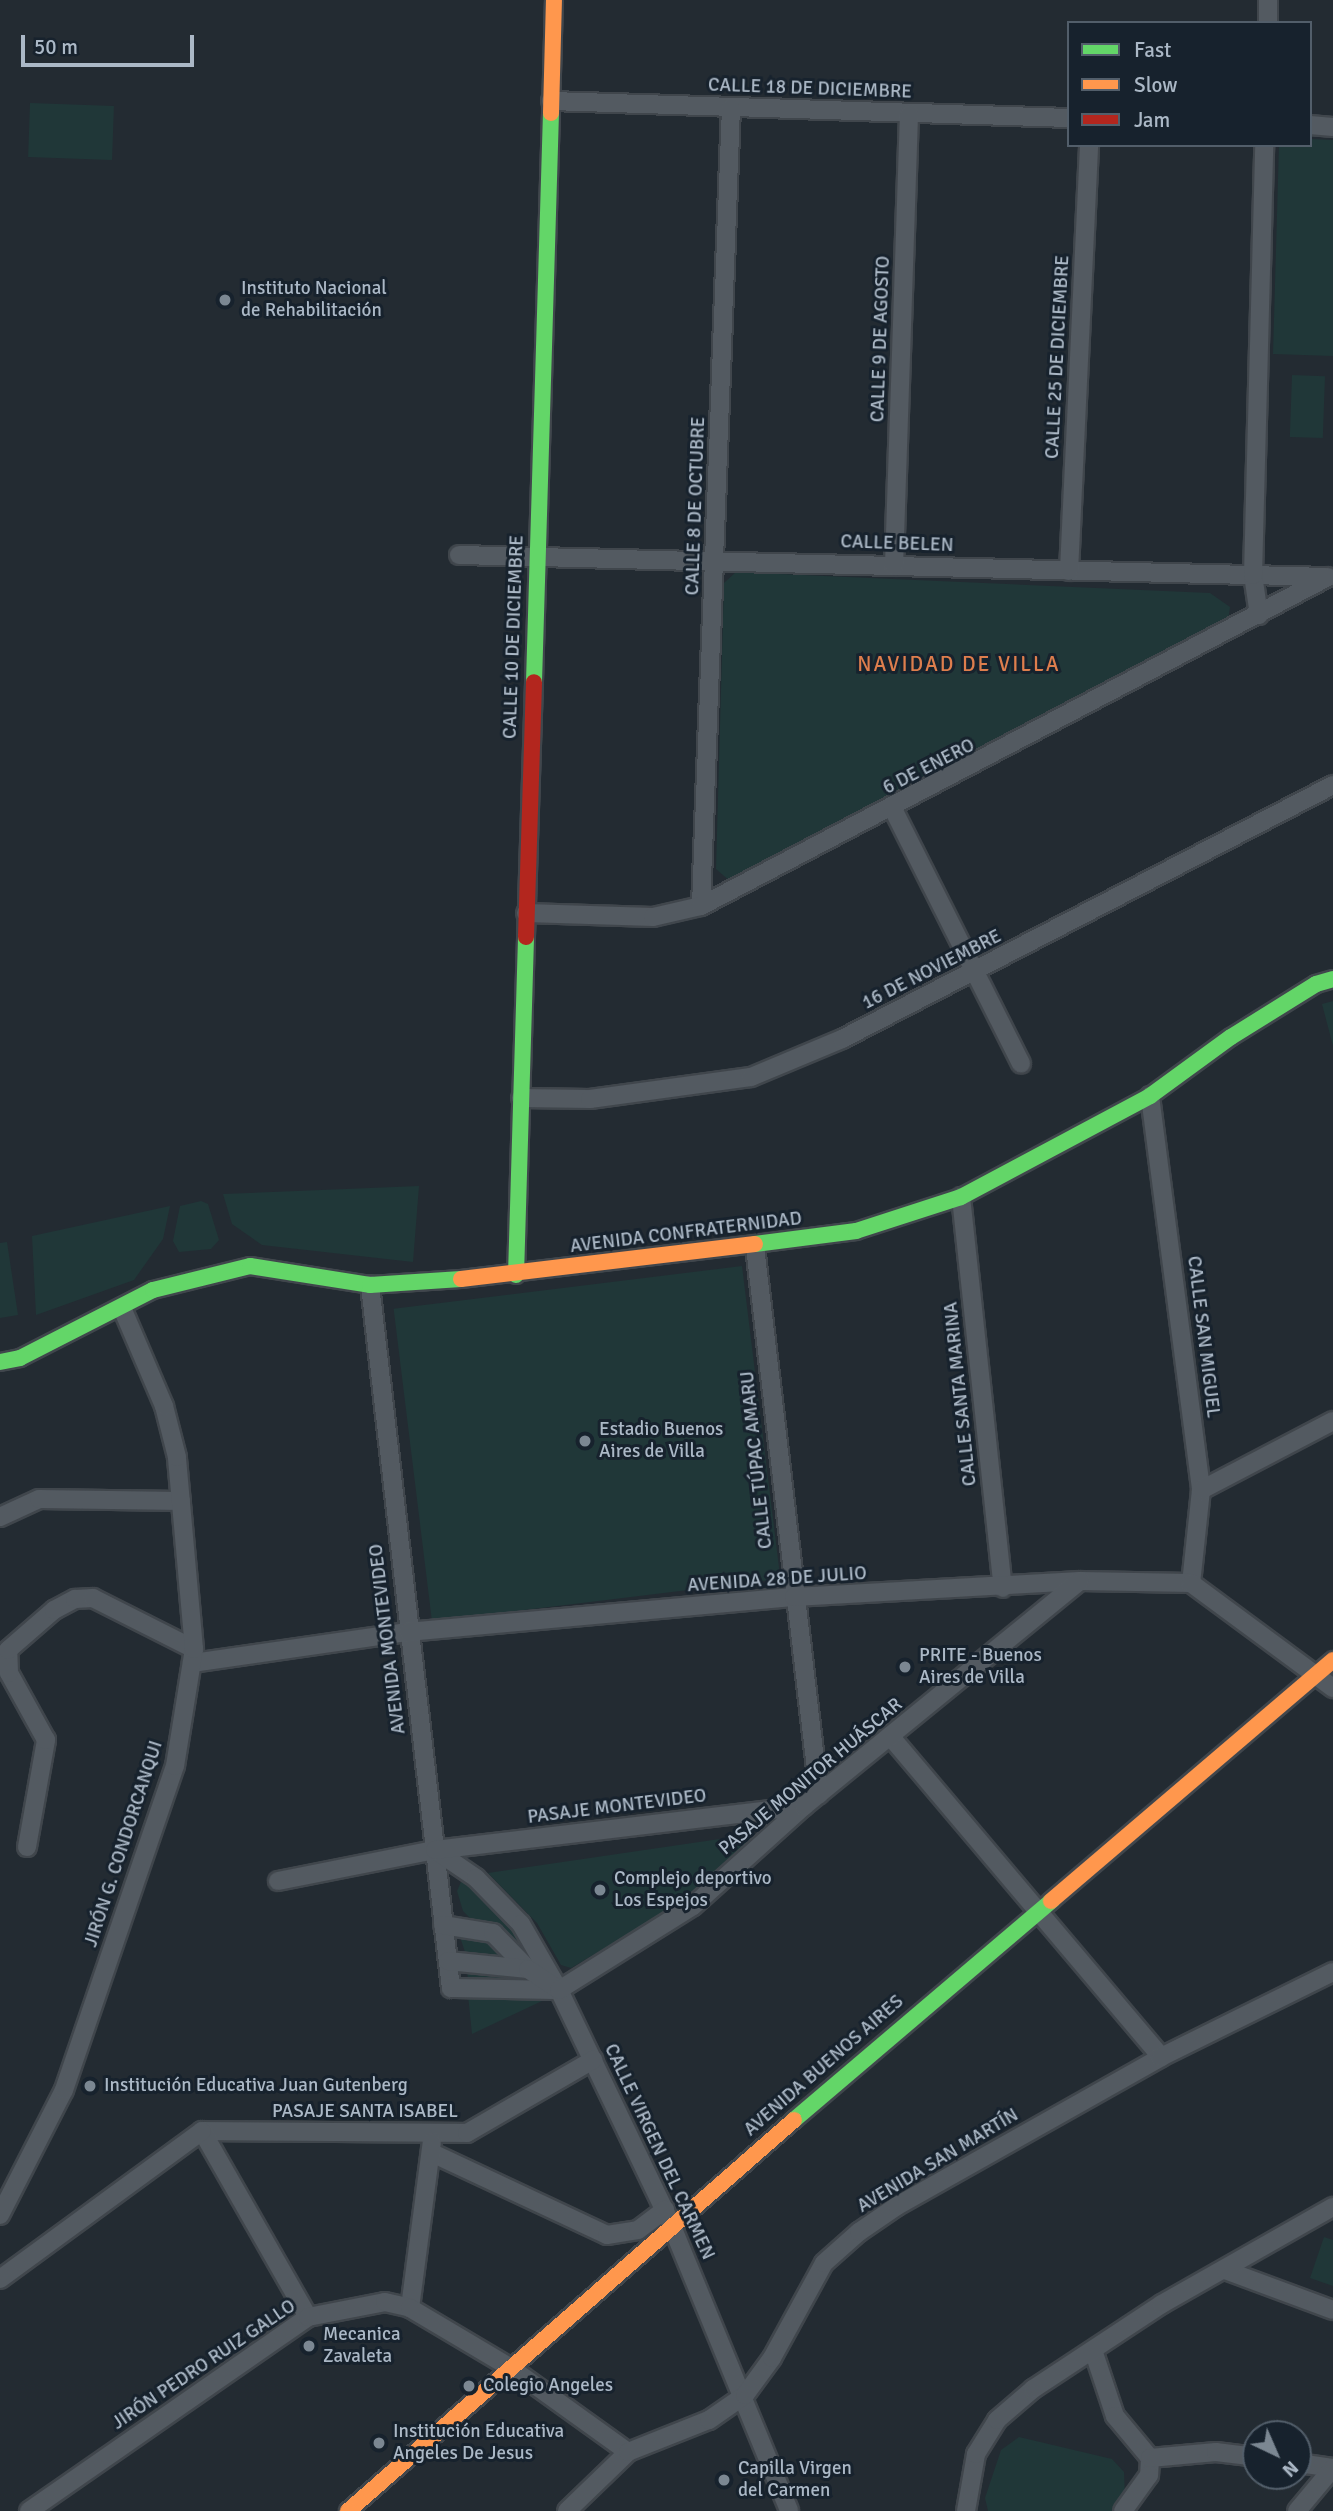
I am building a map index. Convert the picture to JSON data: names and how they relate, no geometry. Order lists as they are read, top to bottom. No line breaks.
{"streets":{"street":["CALLE 18 DE DICIEMBRE","CALLE 9 DE AGOSTO","CALLE 25 DE DICIEMBRE","CALLE 8 DE OCTUBRE","CALLE BELEN","CALLE 10 DE DICIEMBRE","6 DE ENERO","16 DE NOVIEMBRE","AVENIDA CONFRATERNIDAD","CALLE SAN MIGUEL","CALLE SANTA MARINA","CALLE TÚPAC AMARU","AVENIDA 28 DE JULIO","AVENIDA MONTEVIDEO","PASAJE MONITOR HUÁSCAR","PASAJE MONTEVIDEO","JIRÓN G. CONDORCANQUI","AVENIDA BUENOS AIRES","PASAJE SANTA ISABEL","CALLE VIRGEN DEL CARMEN","AVENIDA SAN MARTÍN","JIRÓN PEDRO RUIZ GALLO"]},"crossings":[["CALLE 18 DE DICIEMBRE","CALLE 9 DE AGOSTO"],["CALLE 18 DE DICIEMBRE","CALLE 8 DE OCTUBRE"],["CALLE 18 DE DICIEMBRE","CALLE 10 DE DICIEMBRE"],["CALLE 9 DE AGOSTO","CALLE BELEN"],["CALLE 25 DE DICIEMBRE","CALLE BELEN"],["CALLE 8 DE OCTUBRE","CALLE BELEN"],["CALLE 8 DE OCTUBRE","6 DE ENERO"],["CALLE BELEN","CALLE 10 DE DICIEMBRE"],["CALLE BELEN","6 DE ENERO"],["CALLE 10 DE DICIEMBRE","6 DE ENERO"],["CALLE 10 DE DICIEMBRE","16 DE NOVIEMBRE"],["CALLE 10 DE DICIEMBRE","AVENIDA CONFRATERNIDAD"],["AVENIDA CONFRATERNIDAD","CALLE SAN MIGUEL"],["AVENIDA CONFRATERNIDAD","CALLE SANTA MARINA"],["AVENIDA CONFRATERNIDAD","CALLE TÚPAC AMARU"],["AVENIDA CONFRATERNIDAD","AVENIDA MONTEVIDEO"],["AVENIDA CONFRATERNIDAD","JIRÓN G. CONDORCANQUI"],["CALLE SAN MIGUEL","AVENIDA 28 DE JULIO"],["CALLE SANTA MARINA","AVENIDA 28 DE JULIO"],["CALLE TÚPAC AMARU","AVENIDA 28 DE JULIO"],["CALLE TÚPAC AMARU","PASAJE MONITOR HUÁSCAR"],["AVENIDA 28 DE JULIO","AVENIDA MONTEVIDEO"],["AVENIDA 28 DE JULIO","PASAJE MONITOR HUÁSCAR"],["AVENIDA 28 DE JULIO","JIRÓN G. CONDORCANQUI"],["AVENIDA MONTEVIDEO","PASAJE MONITOR HUÁSCAR"],["AVENIDA MONTEVIDEO","PASAJE MONTEVIDEO"],["AVENIDA MONTEVIDEO","CALLE VIRGEN DEL CARMEN"],["PASAJE MONITOR HUÁSCAR","PASAJE MONTEVIDEO"],["PASAJE MONITOR HUÁSCAR","CALLE VIRGEN DEL CARMEN"],["PASAJE MONTEVIDEO","CALLE VIRGEN DEL CARMEN"],["AVENIDA BUENOS AIRES","CALLE VIRGEN DEL CARMEN"],["AVENIDA BUENOS AIRES","JIRÓN PEDRO RUIZ GALLO"],["PASAJE SANTA ISABEL","CALLE VIRGEN DEL CARMEN"],["CALLE VIRGEN DEL CARMEN","AVENIDA SAN MARTÍN"],["AVENIDA SAN MARTÍN","JIRÓN PEDRO RUIZ GALLO"]],"districts":["NAVIDAD DE VILLA"],"places":["Instituto Nacional de Rehabilitación","Estadio Buenos Aires de Villa","PRITE - Buenos Aires de Villa","Complejo deportivo Los Espejos","Institución Educativa Juan Gutenberg","Mecanica Zavaleta","Colegio Angeles","Institución Educativa Angeles De Jesus","Capilla Virgen del Carmen"],"legend":["Fast","Slow","Jam"],"scale_bar":"50 m","north":"bottom right"}
